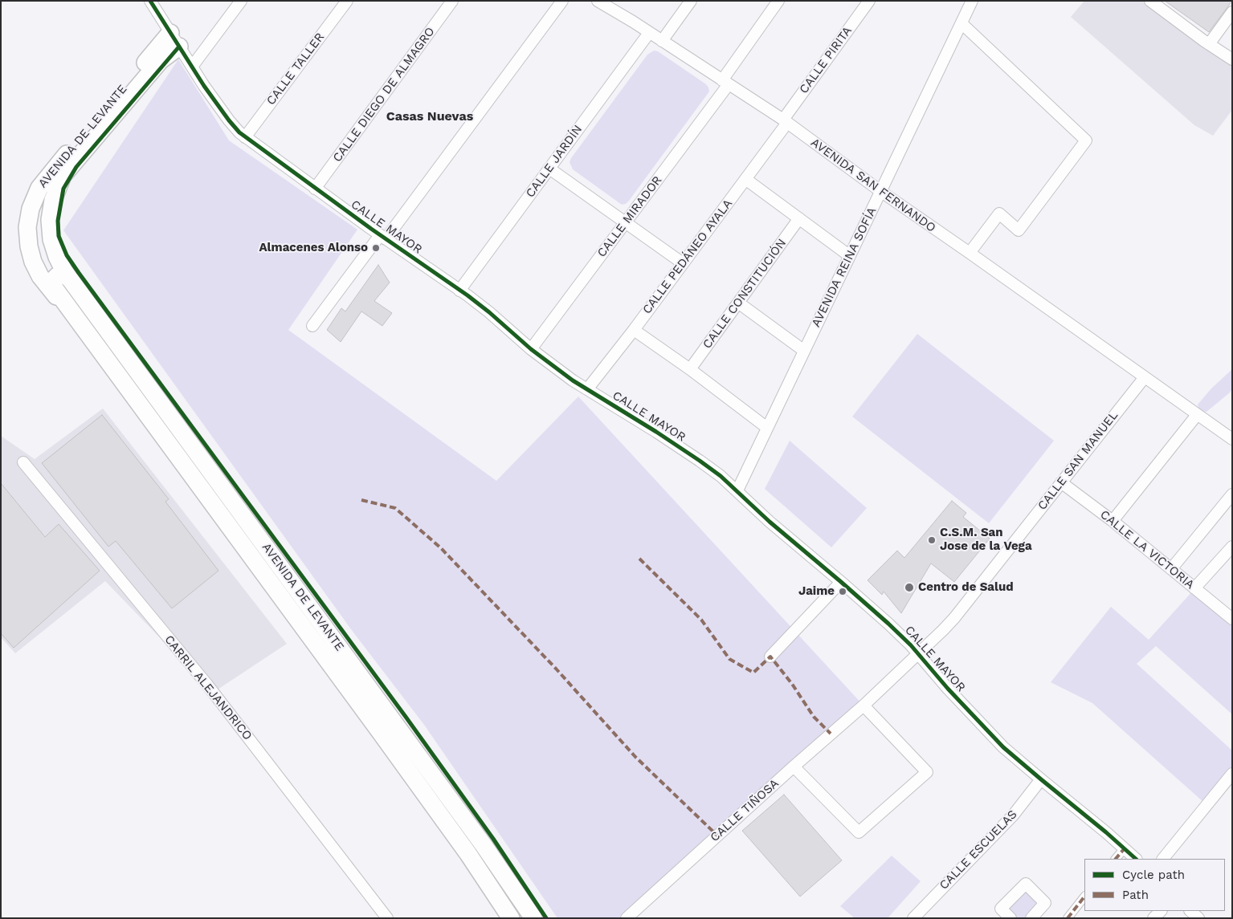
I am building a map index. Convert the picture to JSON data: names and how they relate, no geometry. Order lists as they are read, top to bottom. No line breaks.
{"streets":{"main road":["AVENIDA DE LEVANTE"],"street":["CALLE PIRITA","CALLE TALLER","CALLE DIEGO DE ALMAGRO","CALLE JARDÍN","AVENIDA SAN FERNANDO","CALLE MIRADOR","CALLE MAYOR","CALLE PEDÁNEO AYALA","AVENIDA REINA SOFÍA","CALLE CONSTITUCIÓN","CALLE SAN MANUEL","CALLE LA VICTORIA","CARRIL ALEJANDRICO","CALLE TIÑOSA","CALLE ESCUELAS"]},"crossings":[["CALLE PIRITA","AVENIDA SAN FERNANDO"],["CALLE PIRITA","CALLE PEDÁNEO AYALA"],["CALLE TALLER","CALLE MAYOR"],["CALLE DIEGO DE ALMAGRO","CALLE MAYOR"],["AVENIDA DE LEVANTE","CALLE MAYOR"],["CALLE JARDÍN","AVENIDA SAN FERNANDO"],["CALLE JARDÍN","CALLE MAYOR"],["AVENIDA SAN FERNANDO","CALLE MIRADOR"],["AVENIDA SAN FERNANDO","CALLE PEDÁNEO AYALA"],["AVENIDA SAN FERNANDO","AVENIDA REINA SOFÍA"],["AVENIDA SAN FERNANDO","CALLE SAN MANUEL"],["CALLE MIRADOR","CALLE MAYOR"],["CALLE MAYOR","CALLE PEDÁNEO AYALA"],["CALLE MAYOR","AVENIDA REINA SOFÍA"],["CALLE MAYOR","CALLE SAN MANUEL"],["CALLE MAYOR","CALLE ESCUELAS"],["CALLE SAN MANUEL","CALLE LA VICTORIA"],["CALLE SAN MANUEL","CALLE TIÑOSA"]],"districts":["Casas Nuevas"],"places":["Almacenes Alonso","C.S.M. San Jose de la Vega","Centro de Salud","Jaime"],"legend":["Cycle path","Path"]}
